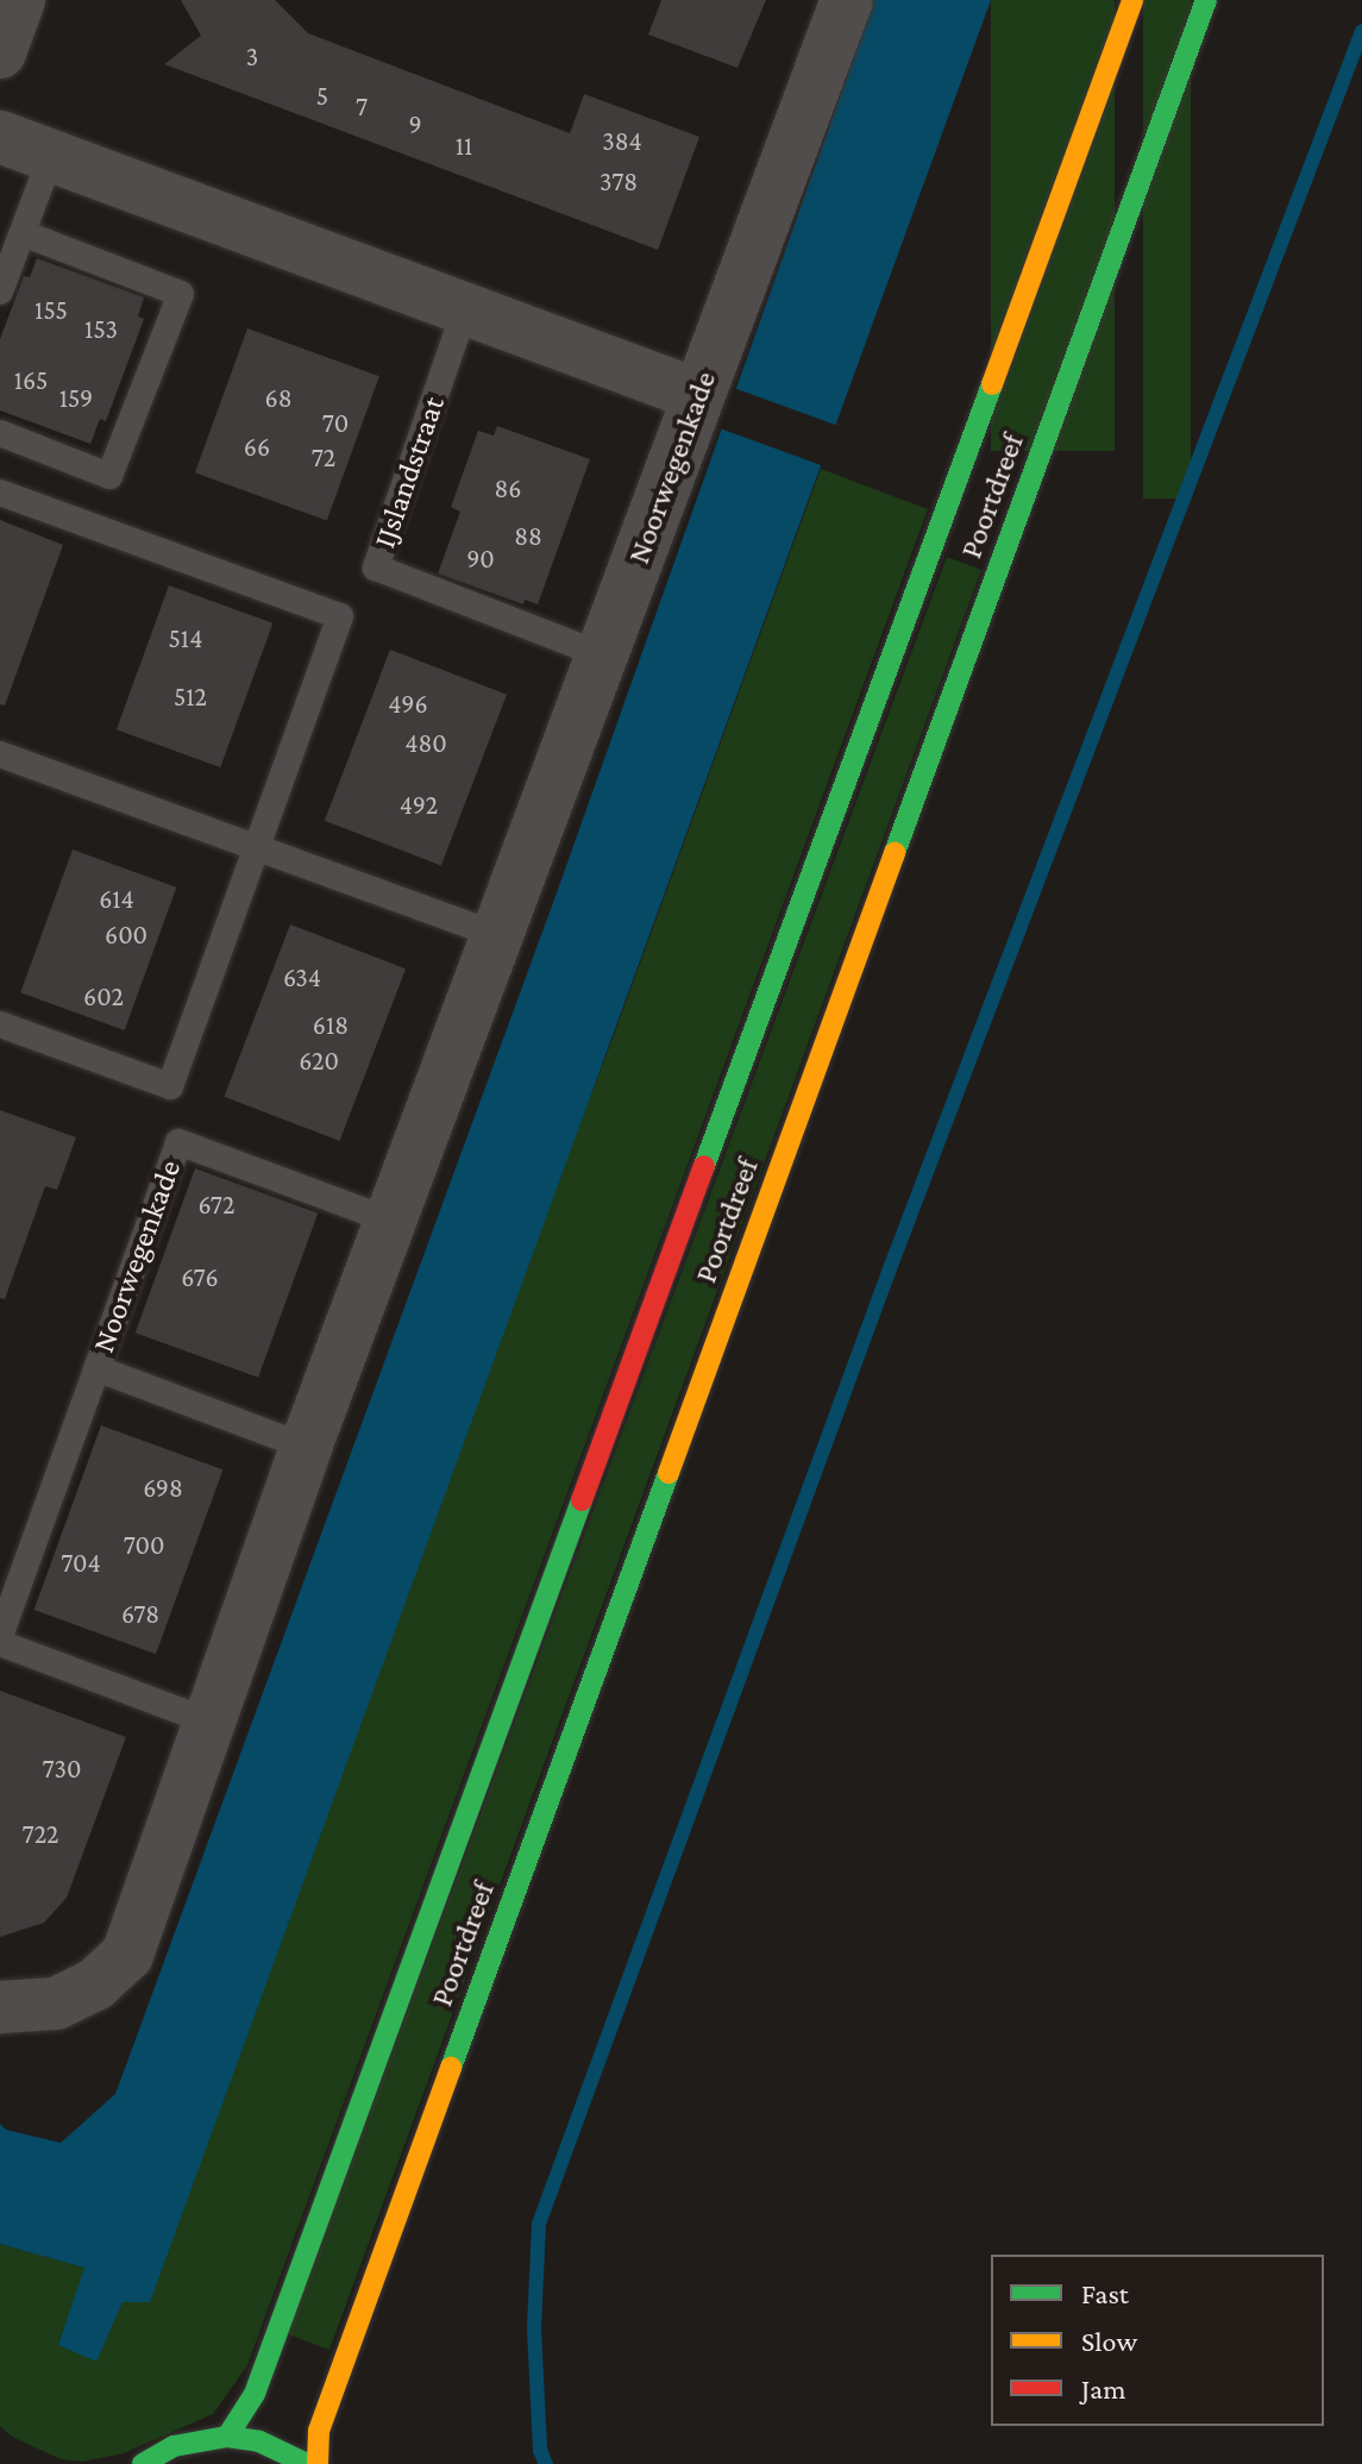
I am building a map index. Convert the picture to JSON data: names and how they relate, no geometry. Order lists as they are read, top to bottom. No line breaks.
{"streets":{"main road":["Poortdreef"],"street":["Noorwegenkade"],"lane":["IJslandstraat"]},"crossings":[["Noorwegenkade","IJslandstraat"]],"house_numbers":["3","5","7","9","384","11","378","155","153","165","159","68","70","66","72","86","88","90","514","512","496","480","492","614","600","634","602","618","620","672","676","698","700","704","678","730","722"],"legend":["Fast","Slow","Jam"]}
